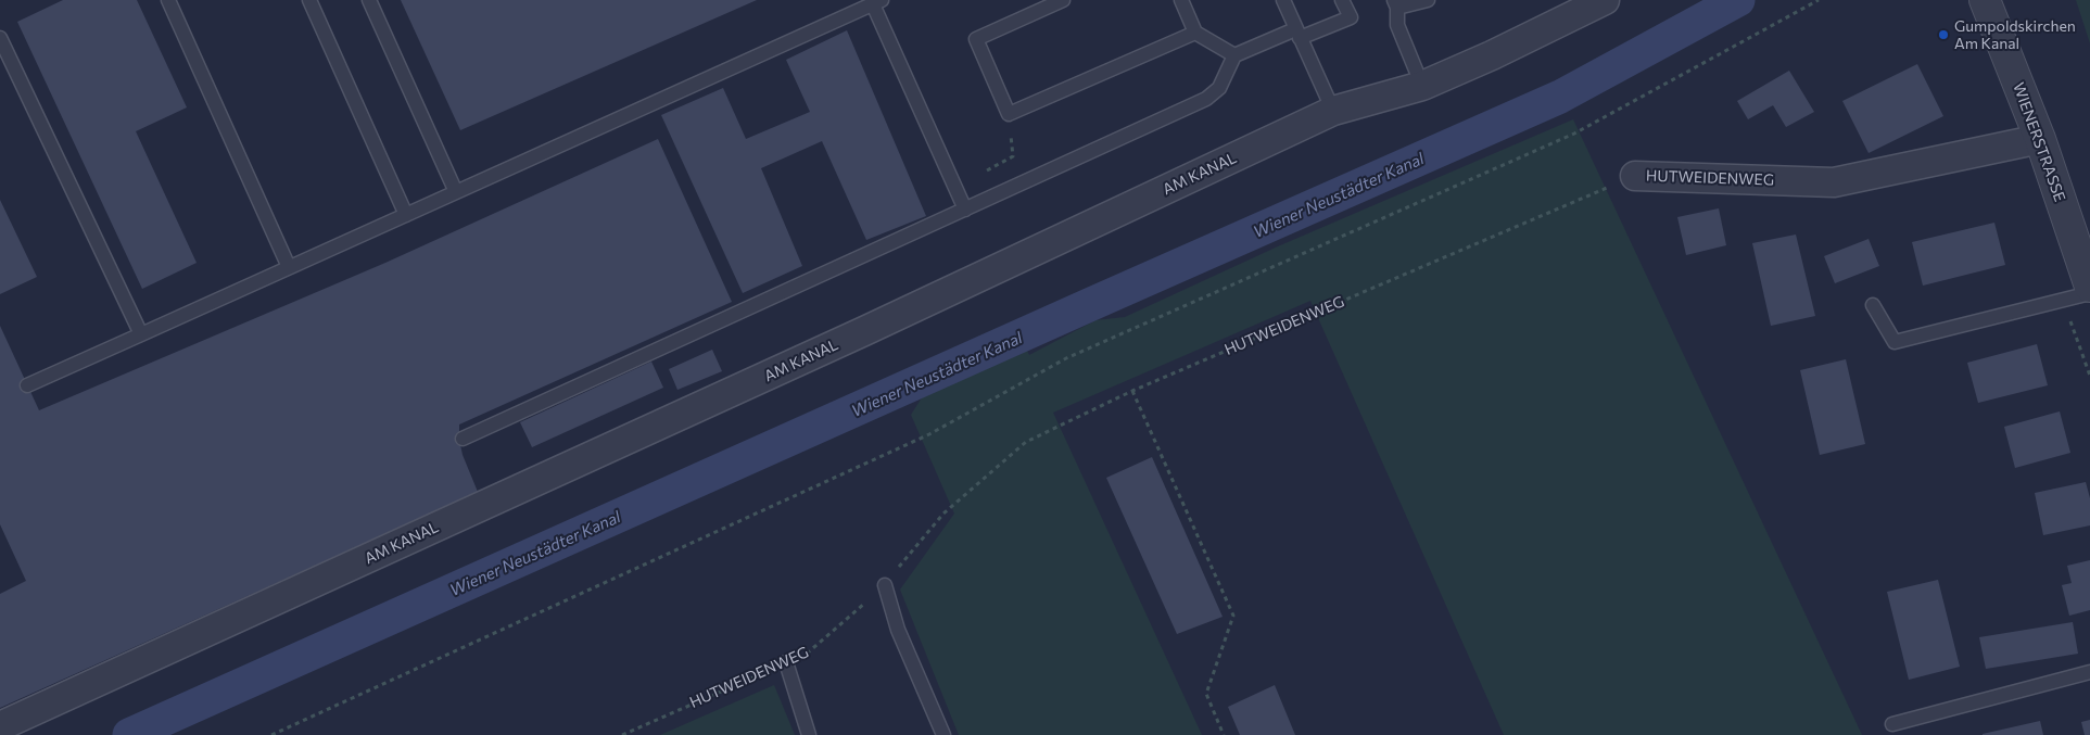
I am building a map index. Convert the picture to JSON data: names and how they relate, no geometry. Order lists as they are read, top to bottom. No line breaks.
{"streets":{"street":["WIENERSTRASSE","AM KANAL","HUTWEIDENWEG"]},"crossings":[["WIENERSTRASSE","HUTWEIDENWEG"]],"water":["Wiener Neustädter Kanal"],"places":["Gumpoldskirchen Am Kanal"]}
